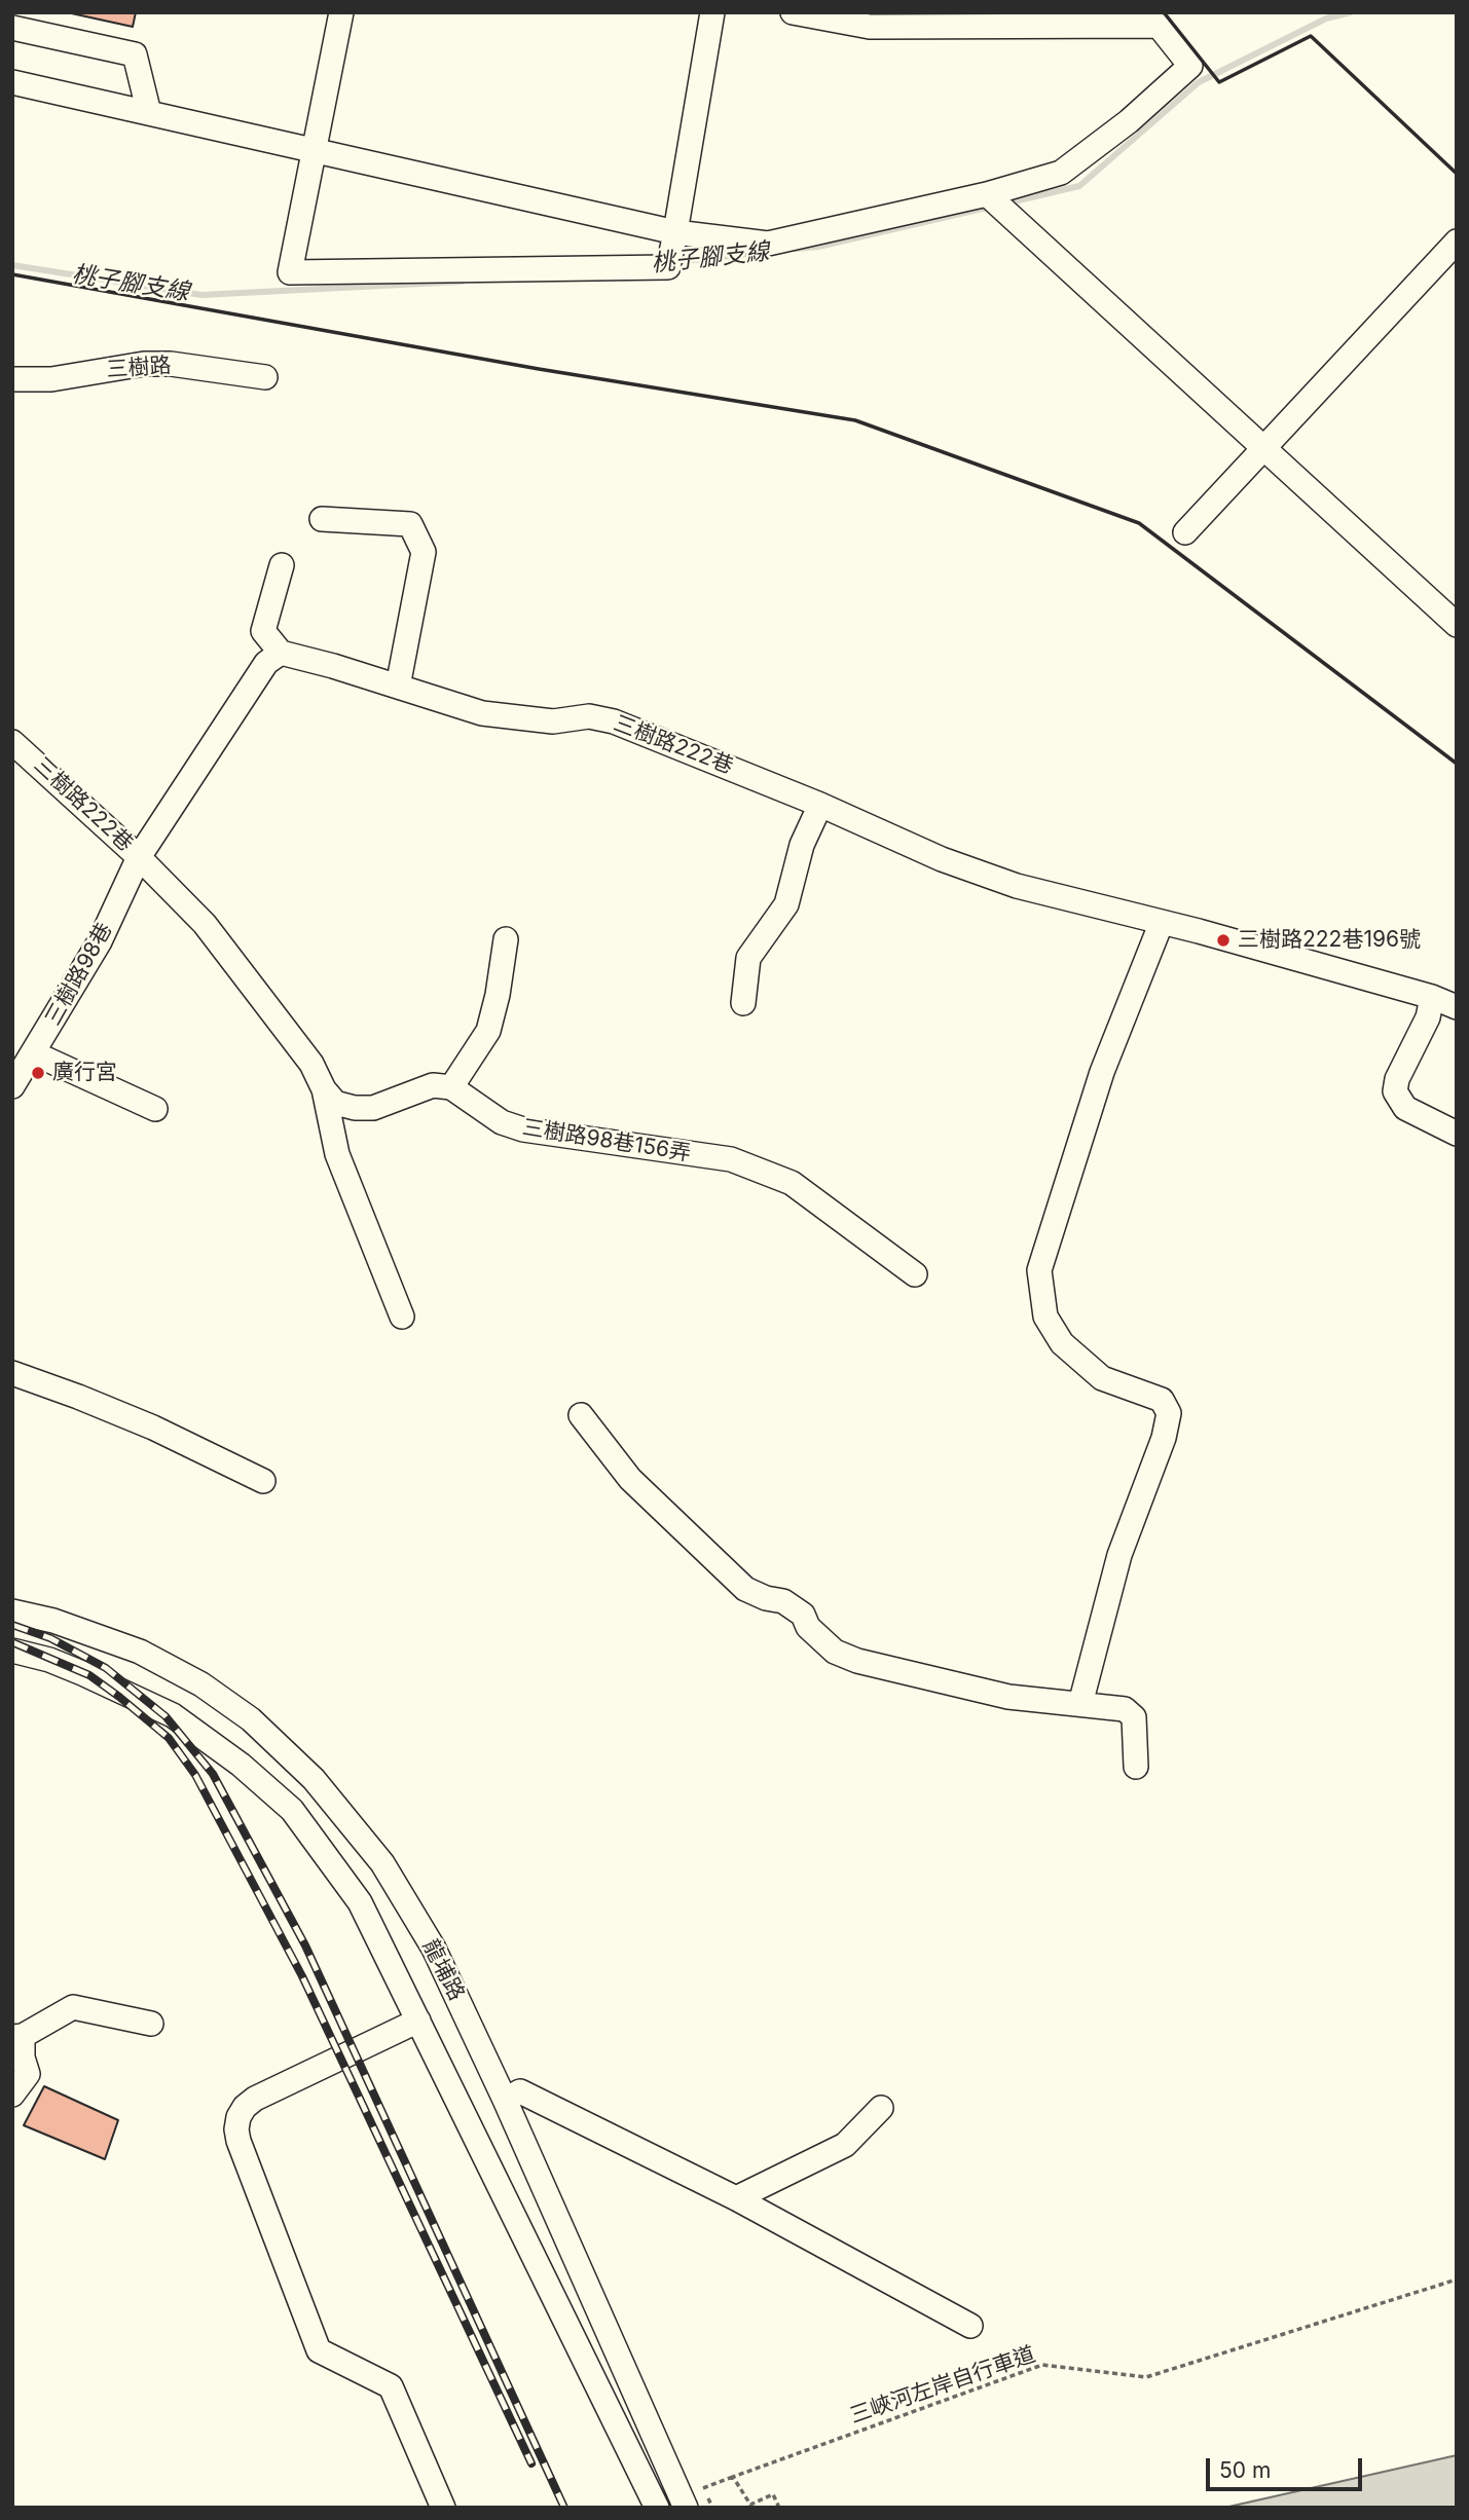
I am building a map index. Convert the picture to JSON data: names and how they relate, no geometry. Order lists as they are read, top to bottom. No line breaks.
{"streets":{"street":["三樹路","三樹路222巷","三樹路98巷","三樹路98巷156弄","龍埔路"],"path":["三峽河左岸自行車道"]},"crossings":[["三樹路222巷","三樹路98巷"],["龍埔路","三峽河左岸自行車道"]],"water":["桃子腳支線"],"places":["三樹路222巷196號","廣行宮"],"scale_bar":"50 m"}
